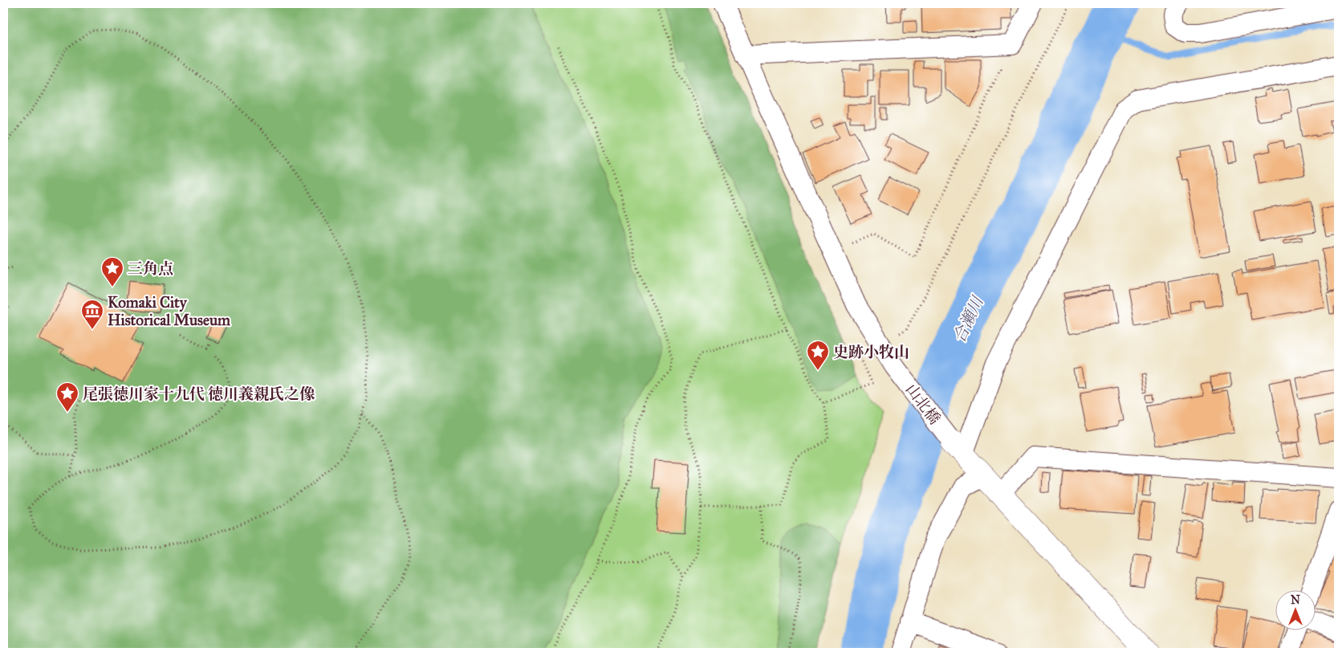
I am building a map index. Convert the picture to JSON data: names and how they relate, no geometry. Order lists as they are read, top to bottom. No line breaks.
{"streets":{"street":["山北橋"]},"water":["合瀬川"],"places":{"place":["三角点","史跡小牧山","尾張徳川家十九代 徳川義親氏之像"],"museum":["Komaki City Historical Museum"]},"north":"top"}
